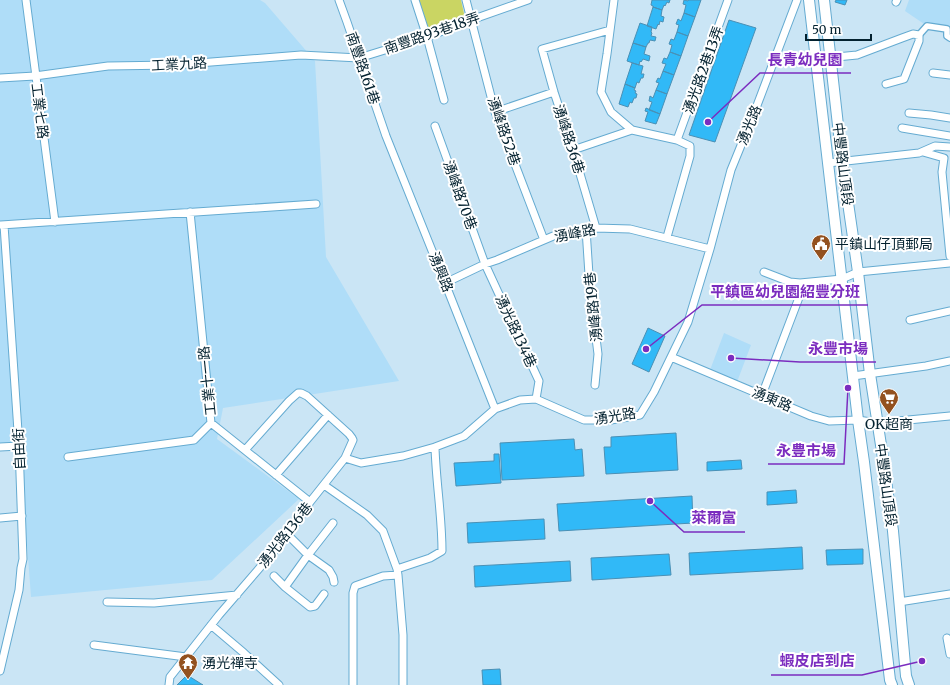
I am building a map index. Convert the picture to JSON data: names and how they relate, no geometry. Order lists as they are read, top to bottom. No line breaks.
{"streets":{"main road":["中豐路山頂段"],"street":["南豐路93巷18弄","工業九路","南豐路161巷","湧光路2巷13弄","工業七路","湧光路","湧峰路52巷","湧峰路36巷","湧峰路70巷","湧峰路","湧興路","湧峰路19巷","湧光路134巷","工業十一路","湧東路","自由街","湧光路136巷"]},"crossings":[["南豐路93巷18弄","工業九路"],["南豐路93巷18弄","南豐路161巷"],["南豐路93巷18弄","湧峰路52巷"],["工業九路","南豐路161巷"],["工業九路","工業七路"],["南豐路161巷","湧興路"],["湧光路","湧峰路"],["湧光路","湧光路134巷"],["湧光路","湧東路"],["湧峰路52巷","湧峰路"],["湧峰路36巷","湧峰路"],["中豐路山頂段","湧東路"],["湧峰路70巷","湧峰路"],["湧峰路70巷","湧光路134巷"],["湧峰路","湧興路"],["湧峰路","湧峰路19巷"],["湧峰路","湧光路134巷"]],"places":{"other":["長青幼兒園","平鎮區幼兒園紹豐分班","永豐市場","永豊市場","萊爾富","蝦皮店到店"],"public building":["平鎮山仔頂郵局"],"supermarket":["OK超商"],"temple":["湧光禪寺"]},"scale_bar":"50 m"}
